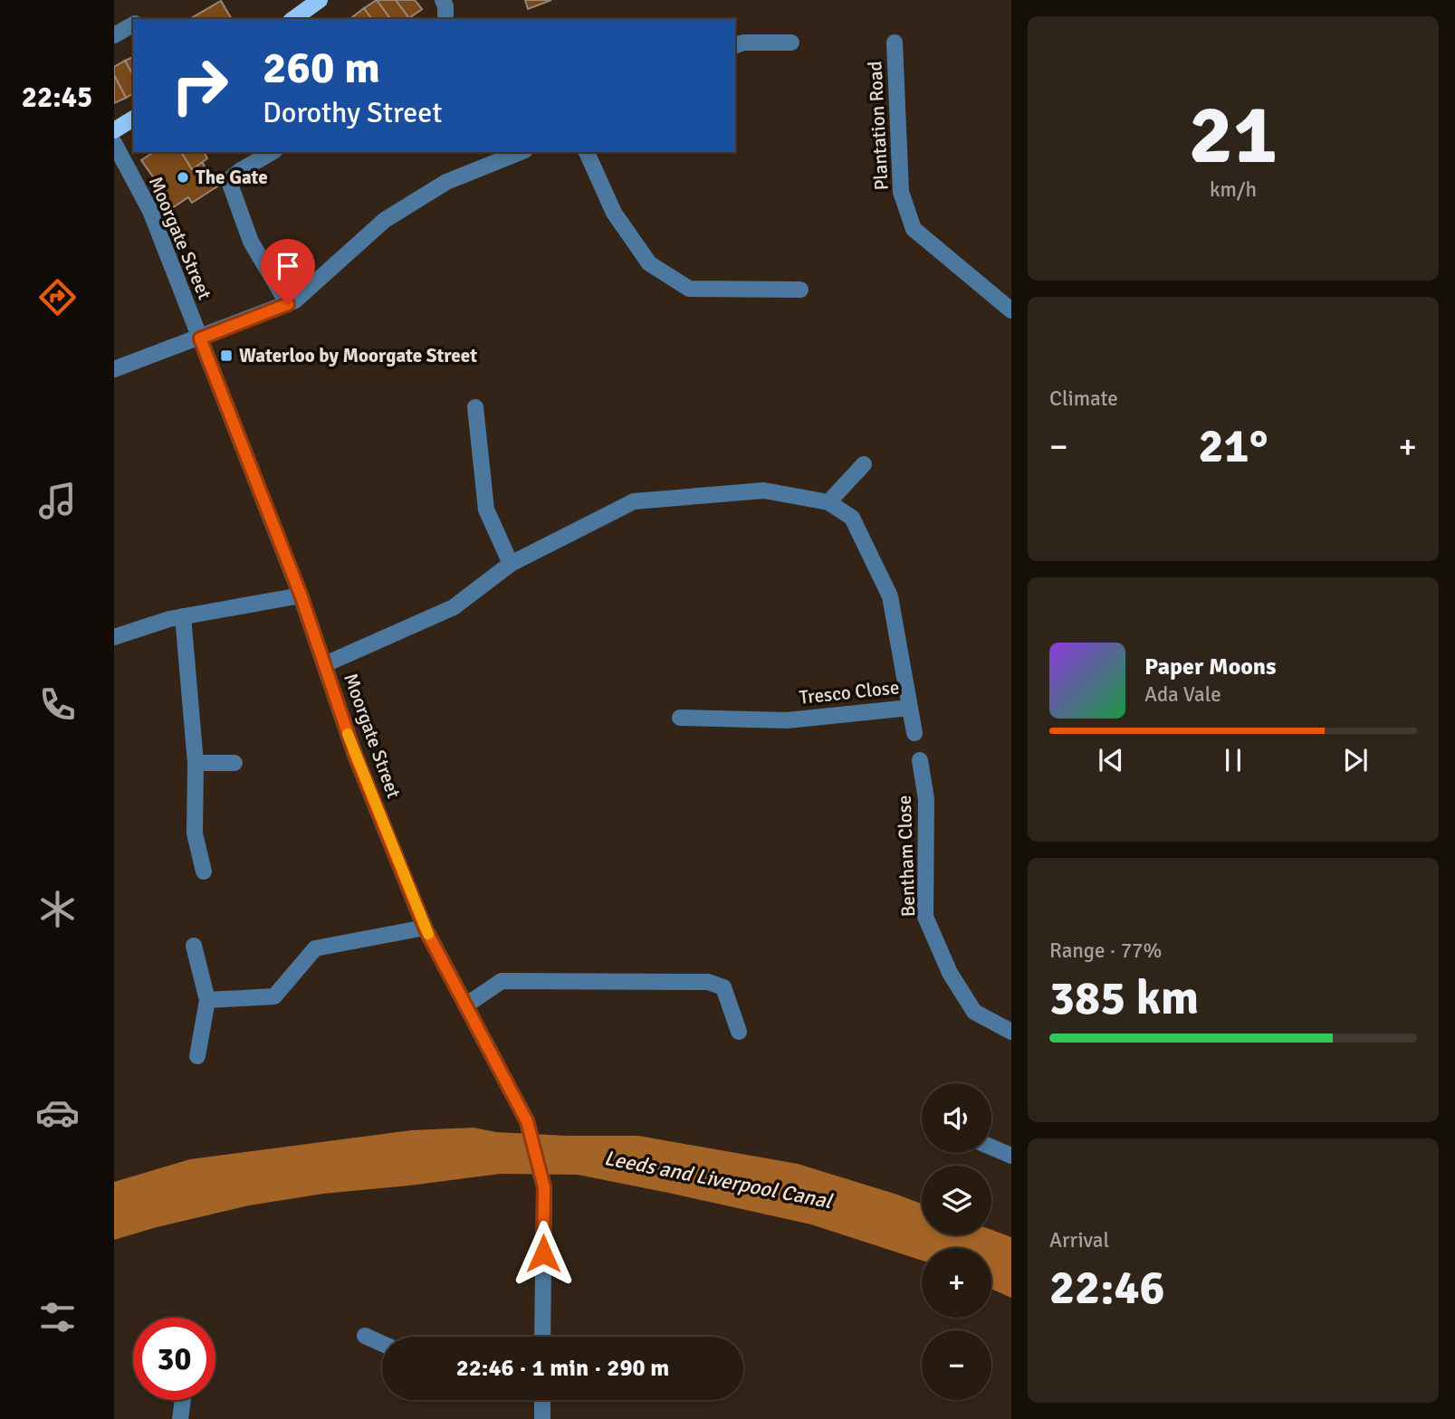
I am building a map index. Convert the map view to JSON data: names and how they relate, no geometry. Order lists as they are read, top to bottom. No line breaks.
{"streets":{"street":["Plantation Road","Moorgate Street","Tresco Close","Bentham Close"]},"crossings":[["Moorgate Street","Tresco Close"]],"water":["Leeds and Liverpool Canal"],"places":{"other":["The Gate"],"transit":["Waterloo by Moorgate Street"]},"page":{"tabs":"22:45","tile":[["21","km/h"],"Climate",["Range · 77%","385 km"],["Arrival","22:46"]],"turn":["260 m","Dorothy Street"],"heat":["−","21°","+"],"song":["Paper Moons","Ada Vale"],"map_buttons":["+","−"],"limit":"30","trip":"22:46 · 1 min · 290 m"}}
